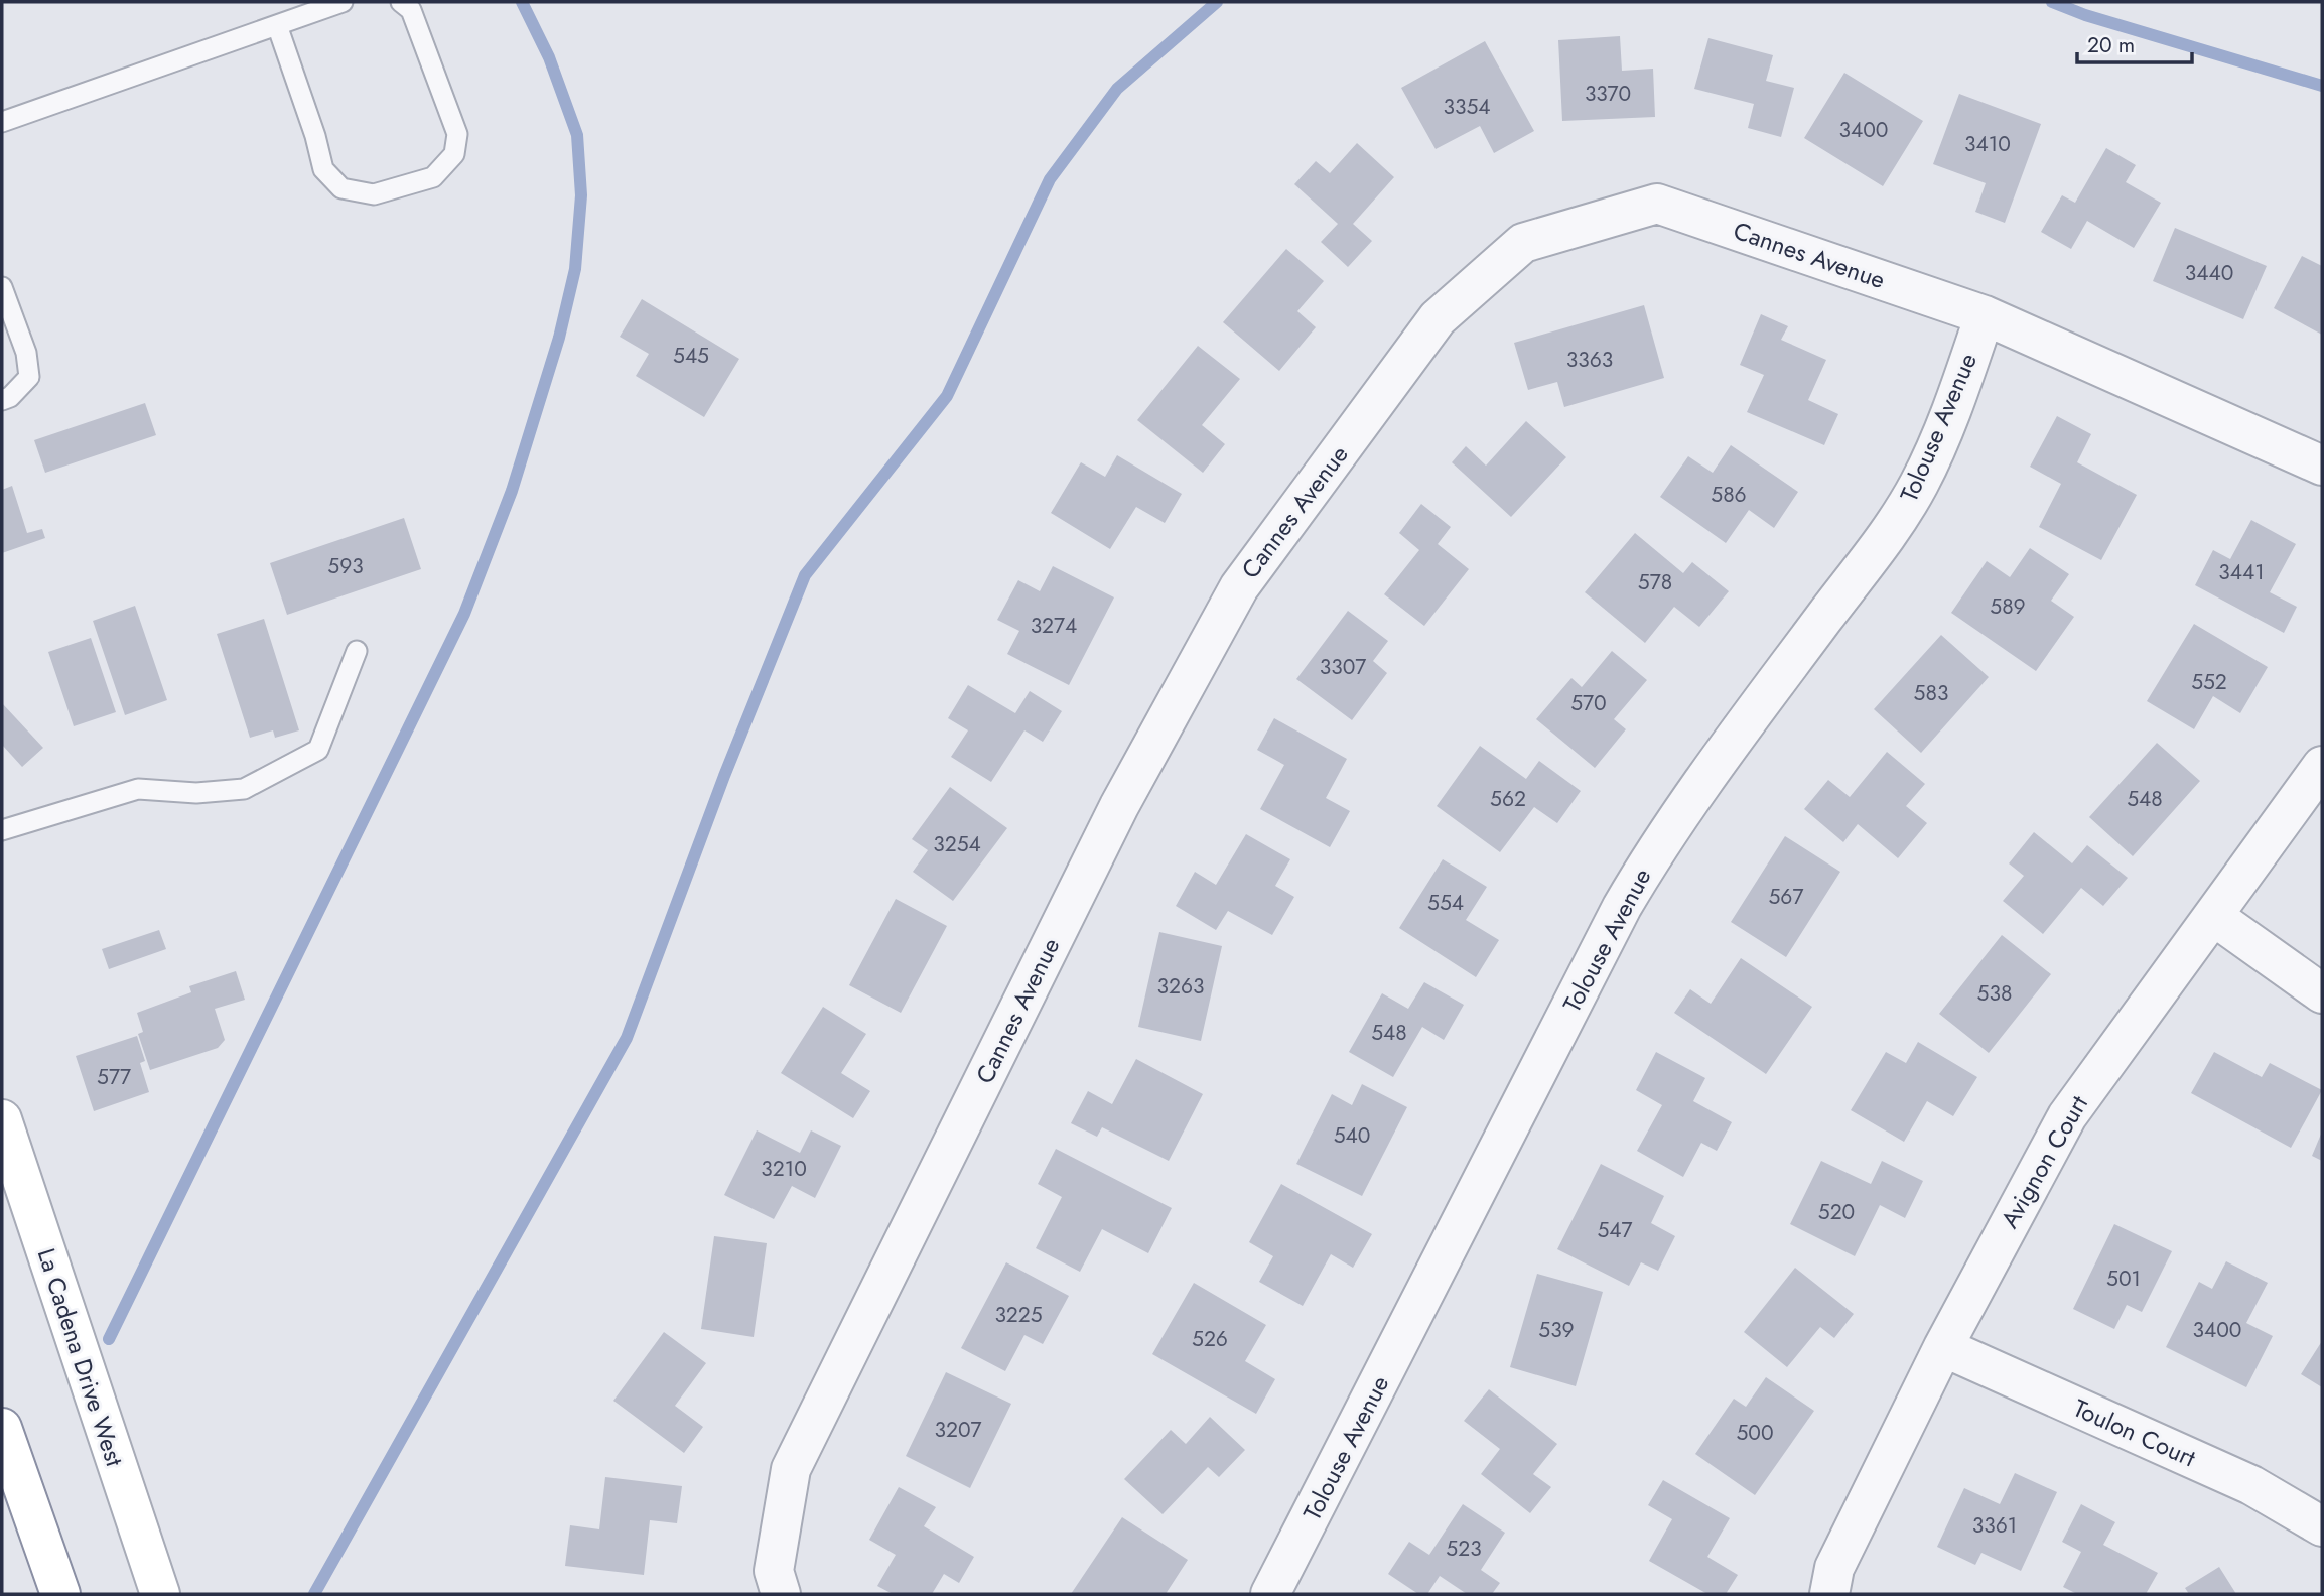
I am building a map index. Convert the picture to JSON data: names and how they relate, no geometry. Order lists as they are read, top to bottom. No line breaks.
{"streets":{"main road":["La Cadena Drive West"],"street":["Cannes Avenue","Tolouse Avenue","Avignon Court","Toulon Court"]},"crossings":[["Cannes Avenue","Tolouse Avenue"],["Avignon Court","Toulon Court"]],"house_numbers":["3370","3354","3400","3410","3440","545","3363","586","593","3441","578","589","3274","3307","552","583","570","562","548","3254","567","554","3263","538","548","577","540","3210","520","547","501","3225","539","3400","526","3207","500","3361","523"],"scale_bar":"20 m"}
